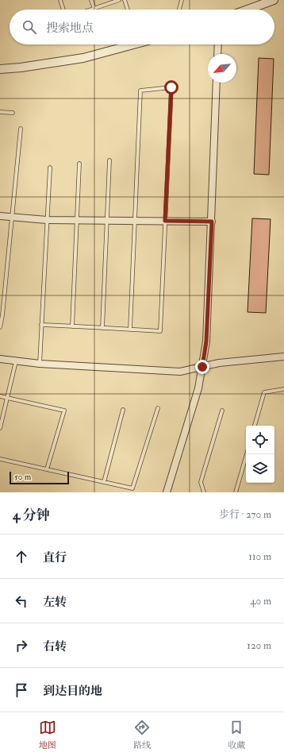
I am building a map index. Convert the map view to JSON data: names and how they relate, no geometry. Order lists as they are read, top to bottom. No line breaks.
{"scale_bar":"50 m","north":"bottom left","page":{"search":"搜索地点","scale":"50 m","heading":["4 分钟","步行 · 270 m"],"list":[["直行","110 m"],["左转","40 m"],["右转","120 m"],"到达目的地"],"nav":["地图","路线","收藏"]}}
